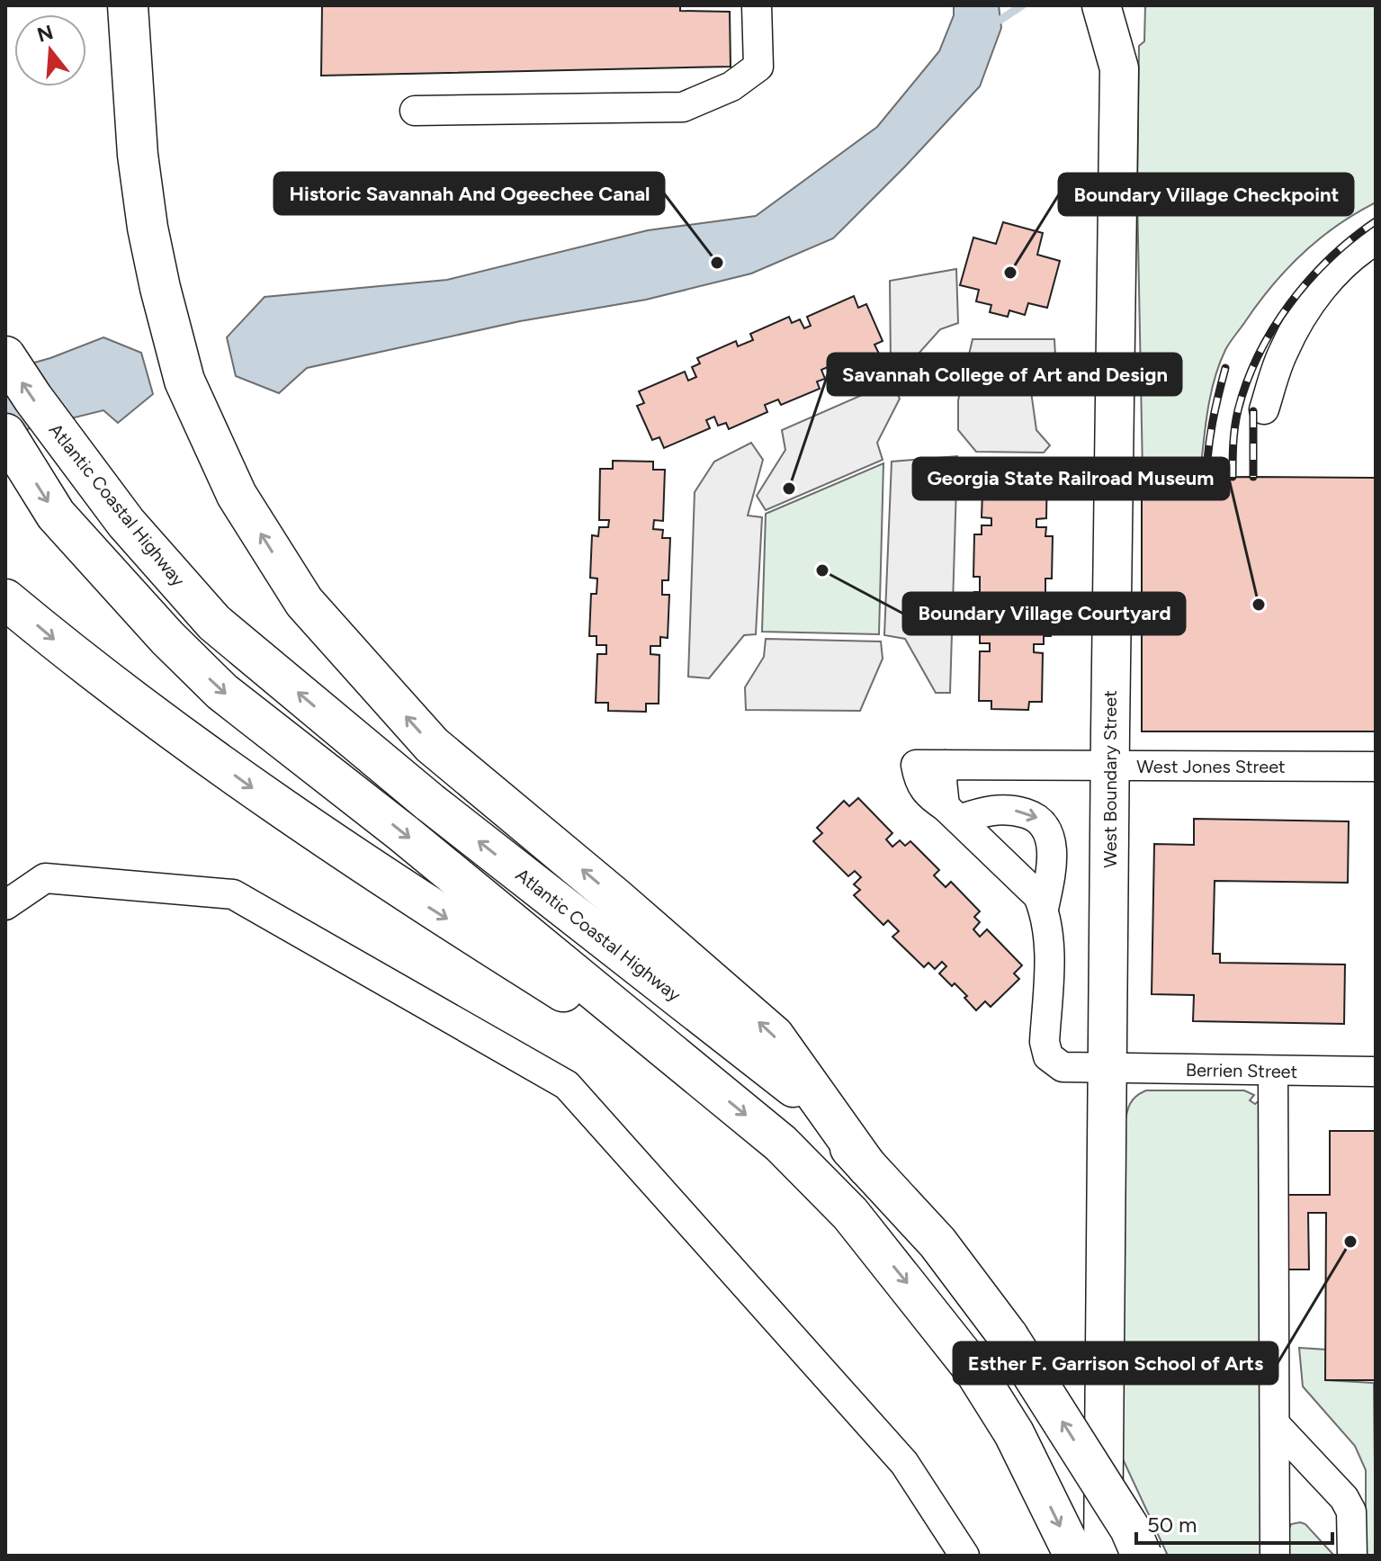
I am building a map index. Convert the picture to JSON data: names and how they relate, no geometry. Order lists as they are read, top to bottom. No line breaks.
{"streets":{"highway":["Atlantic Coastal Highway"],"main road":["West Boundary Street"],"street":["West Jones Street","Berrien Street"]},"crossings":[["West Jones Street","West Boundary Street"],["West Boundary Street","Berrien Street"]],"places":["Historic Savannah And Ogeechee Canal","Boundary Village Checkpoint","Savannah College of Art and Design","Boundary Village Courtyard","Georgia State Railroad Museum","Esther F. Garrison School of Arts"],"scale_bar":"50 m","north":"top"}
